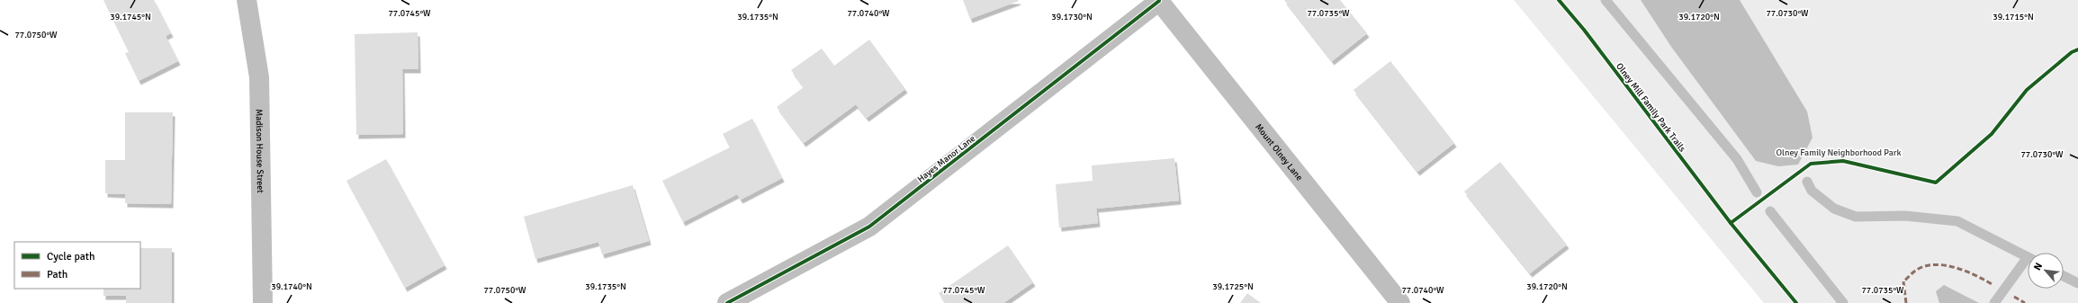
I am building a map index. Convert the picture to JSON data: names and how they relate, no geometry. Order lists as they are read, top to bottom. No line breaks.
{"streets":{"street":["Madison House Street","Mount Olney Lane","Hayes Manor Lane"],"cycle path":["Olney Mill Family Park Trails"]},"crossings":[["Mount Olney Lane","Hayes Manor Lane"]],"parks":["Olney Family Neighborhood Park"],"legend":["Cycle path","Path"],"north":"top left","coordinates":["77.0730°W","77.0745°W","77.0740°W","77.0735°W","39.1735°N","39.1730°N","39.1715°N","39.1745°N","39.1720°N","77.0750°W","39.1740°N","39.1725°N"]}
